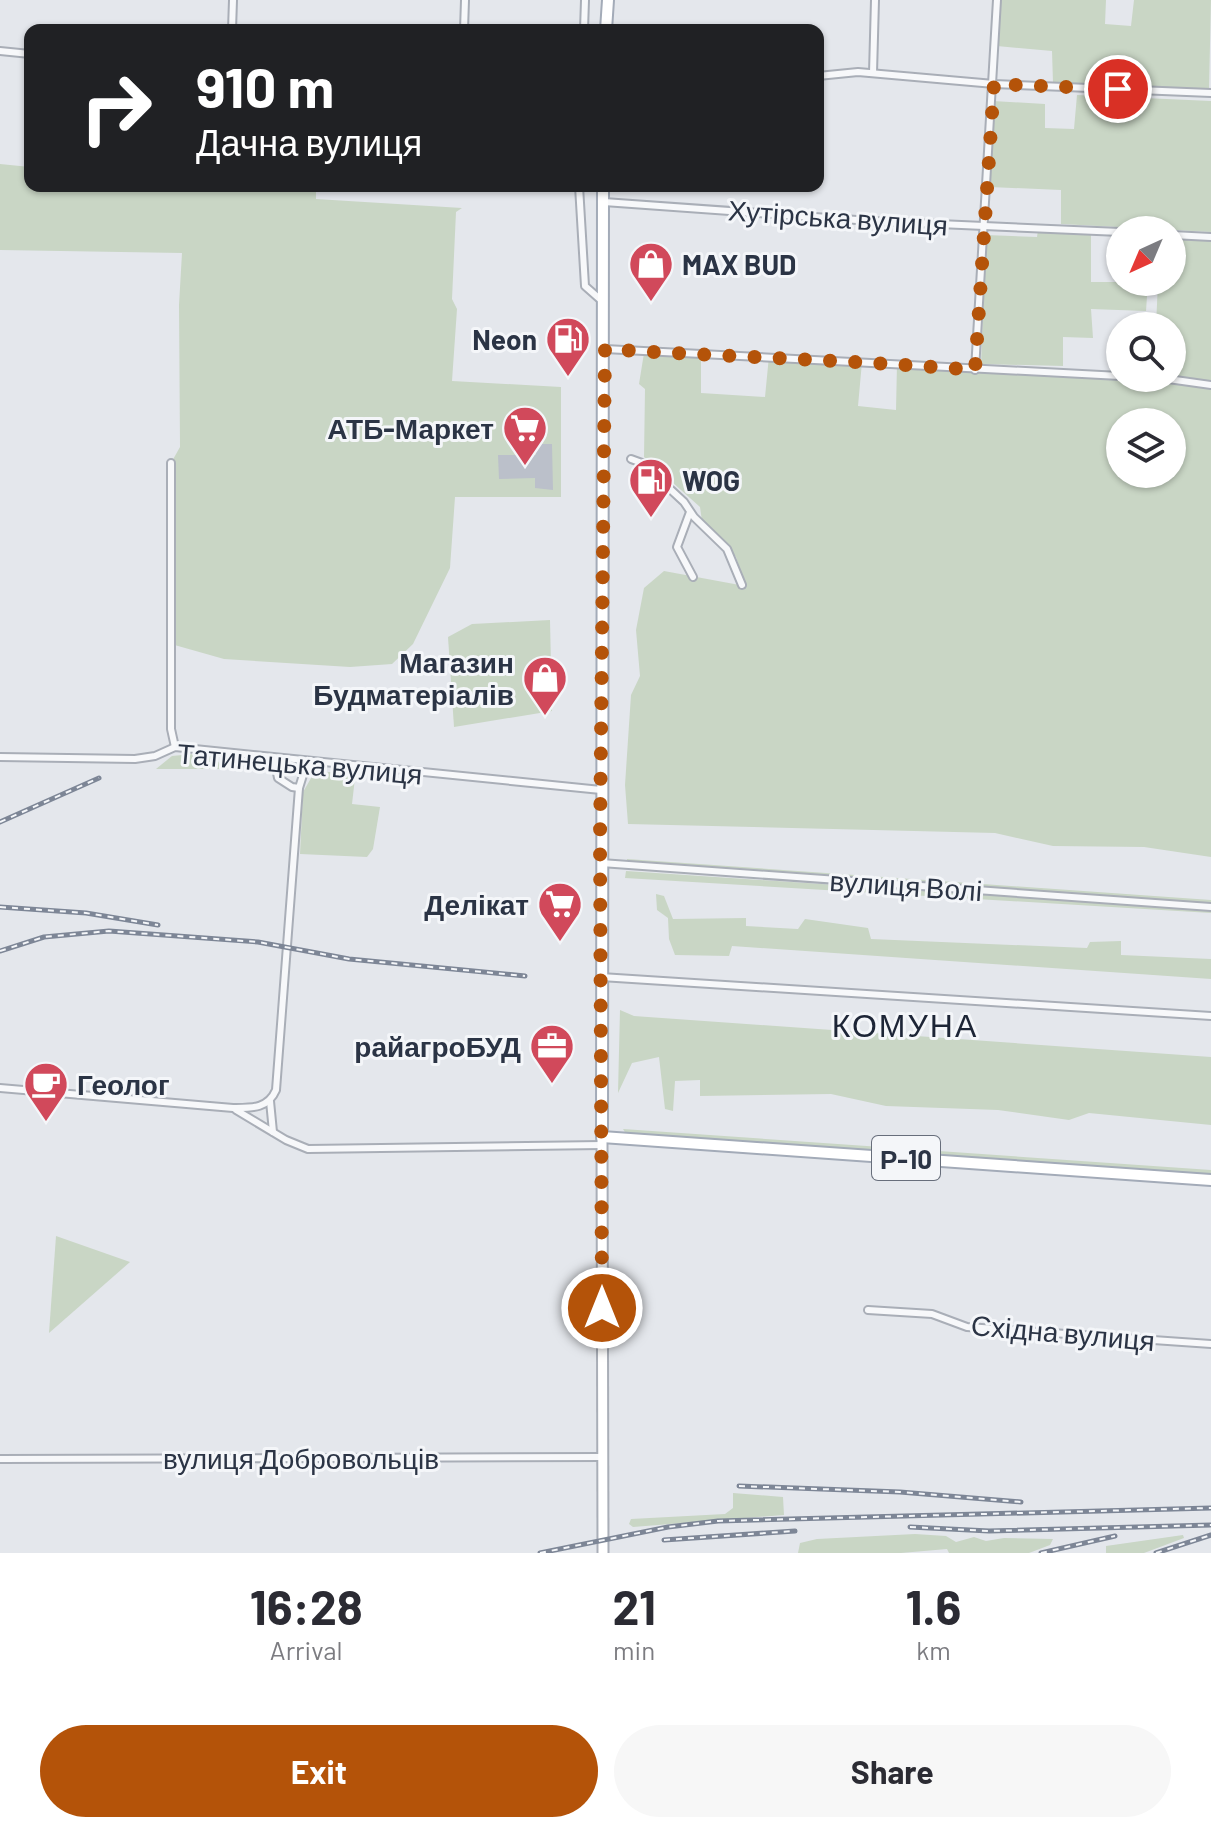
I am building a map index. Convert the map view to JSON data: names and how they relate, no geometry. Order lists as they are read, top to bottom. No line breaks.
{"streets":{"main road":["Р-10"],"street":["Хутірська вулиця","Татинецька вулиця","вулиця Волі","Східна вулиця","вулиця Добровольців"]},"districts":["КОМУНА"],"places":{"shop":["MAX BUD","Магазин Будматеріалів"],"fuel station":["Neon","WOG"],"supermarket":["АТБ-Маркет","Делікат"],"office":["райагроБУД"],"cafe":["Геолог"]},"north":"bottom left","page":{"turn":["910 m","Дачна вулиця"],"eta":["16:28","Arrival","21","min","1.6","km"],"buttons":["Exit","Share"]}}
